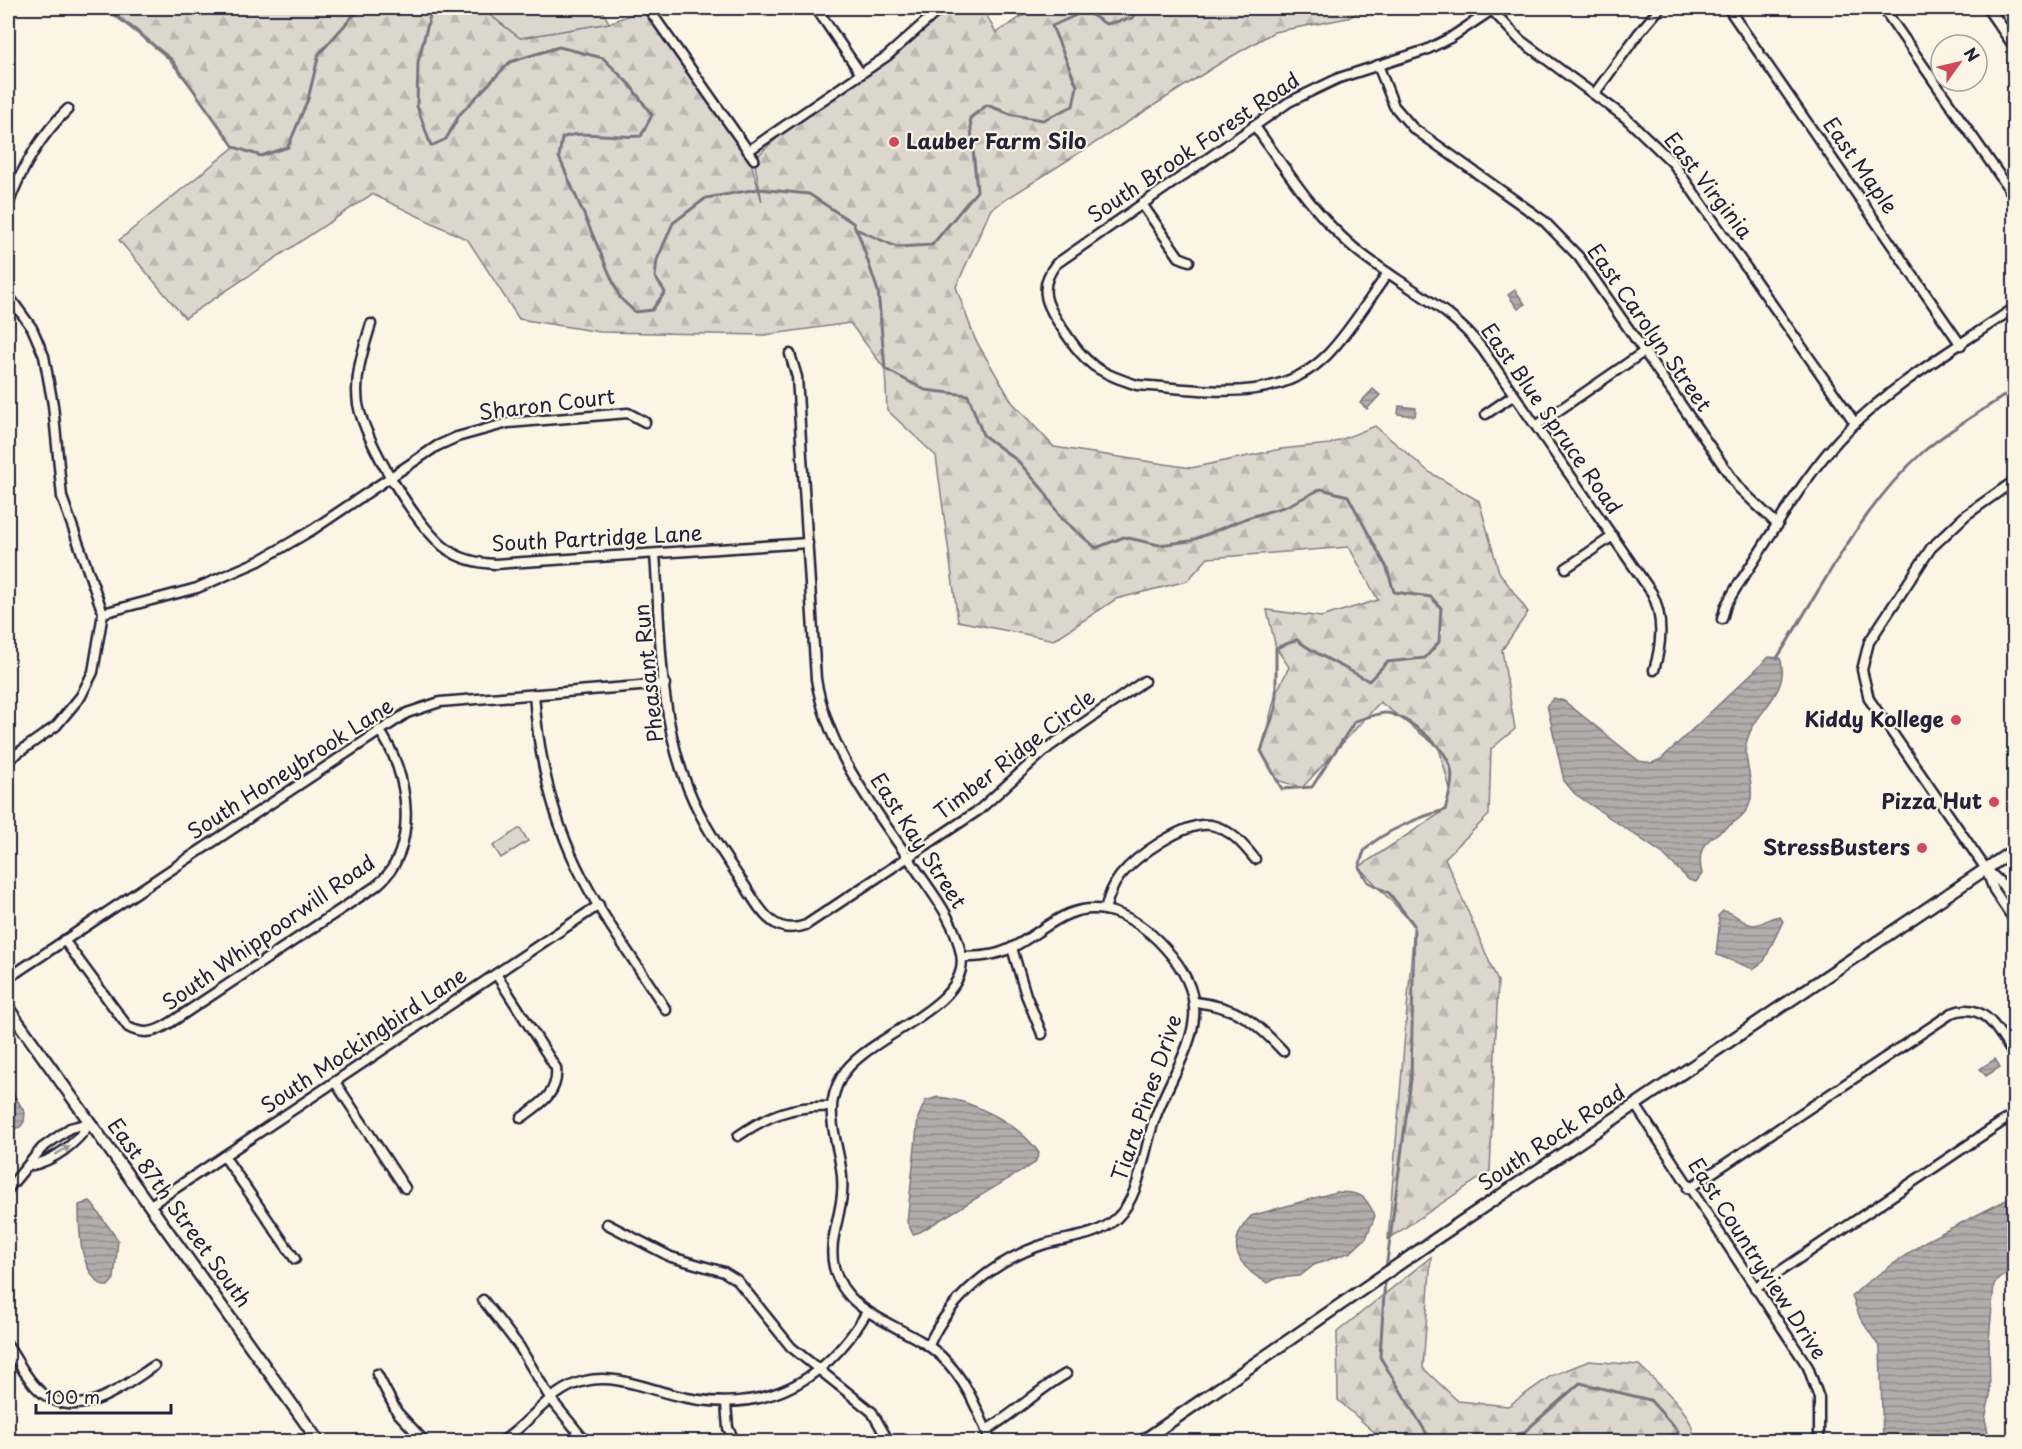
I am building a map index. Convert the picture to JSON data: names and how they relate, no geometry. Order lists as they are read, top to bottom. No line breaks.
{"streets":{"main road":["South Rock Road","East 87th Street South"],"street":["South Brook Forest Road","East Maple","East Virginia","East Carolyn Street","Sharon Court","East Blue Spruce Road","South Partridge Lane","Pheasant Run","Timber Ridge Circle","South Honeybrook Lane","East Kay Street","South Whippoorwill Road","South Mockingbird Lane","Tiara Pines Drive","East Countryview Drive"]},"crossings":[["South Brook Forest Road","East Virginia"],["South Brook Forest Road","East Carolyn Street"],["South Brook Forest Road","East Blue Spruce Road"],["Sharon Court","South Partridge Lane"],["South Partridge Lane","Pheasant Run"],["South Partridge Lane","East Kay Street"],["Pheasant Run","Timber Ridge Circle"],["Pheasant Run","South Honeybrook Lane"],["Timber Ridge Circle","East Kay Street"],["South Honeybrook Lane","South Whippoorwill Road"],["East Kay Street","Tiara Pines Drive"],["South Mockingbird Lane","East 87th Street South"],["South Rock Road","East Countryview Drive"]],"places":["Lauber Farm Silo","Kiddy Kollege","Pizza Hut","StressBusters"],"scale_bar":"100 m","north":"top right"}
